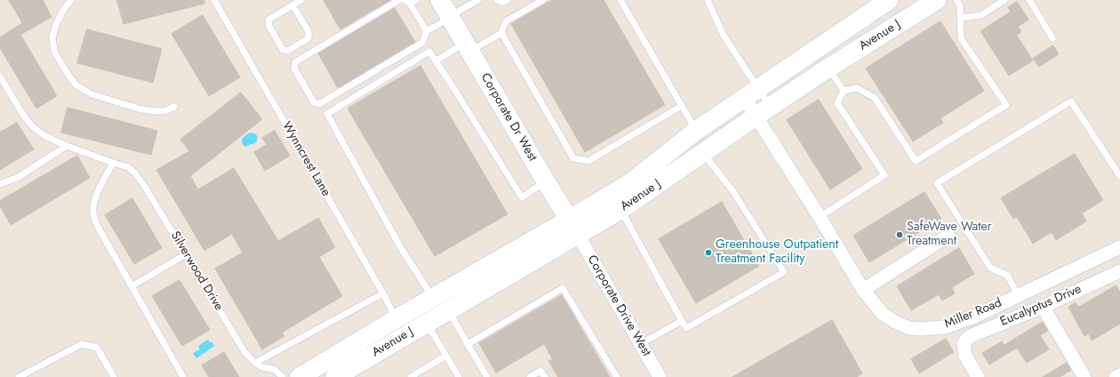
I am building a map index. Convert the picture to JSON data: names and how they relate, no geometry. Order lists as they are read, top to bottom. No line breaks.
{"streets":{"street":["Avenue J","Corporate Dr West","Corporate Drive West","Eucalyptus Drive","Miller Road"],"lane":["Wynncrest Lane","Silverwood Drive"]},"crossings":[["Avenue J","Corporate Dr West"],["Avenue J","Wynncrest Lane"],["Avenue J","Corporate Drive West"],["Avenue J","Miller Road"],["Corporate Dr West","Corporate Drive West"]],"places":["SafeWave Water Treatment","Greenhouse Outpatient Treatment Facility"]}
